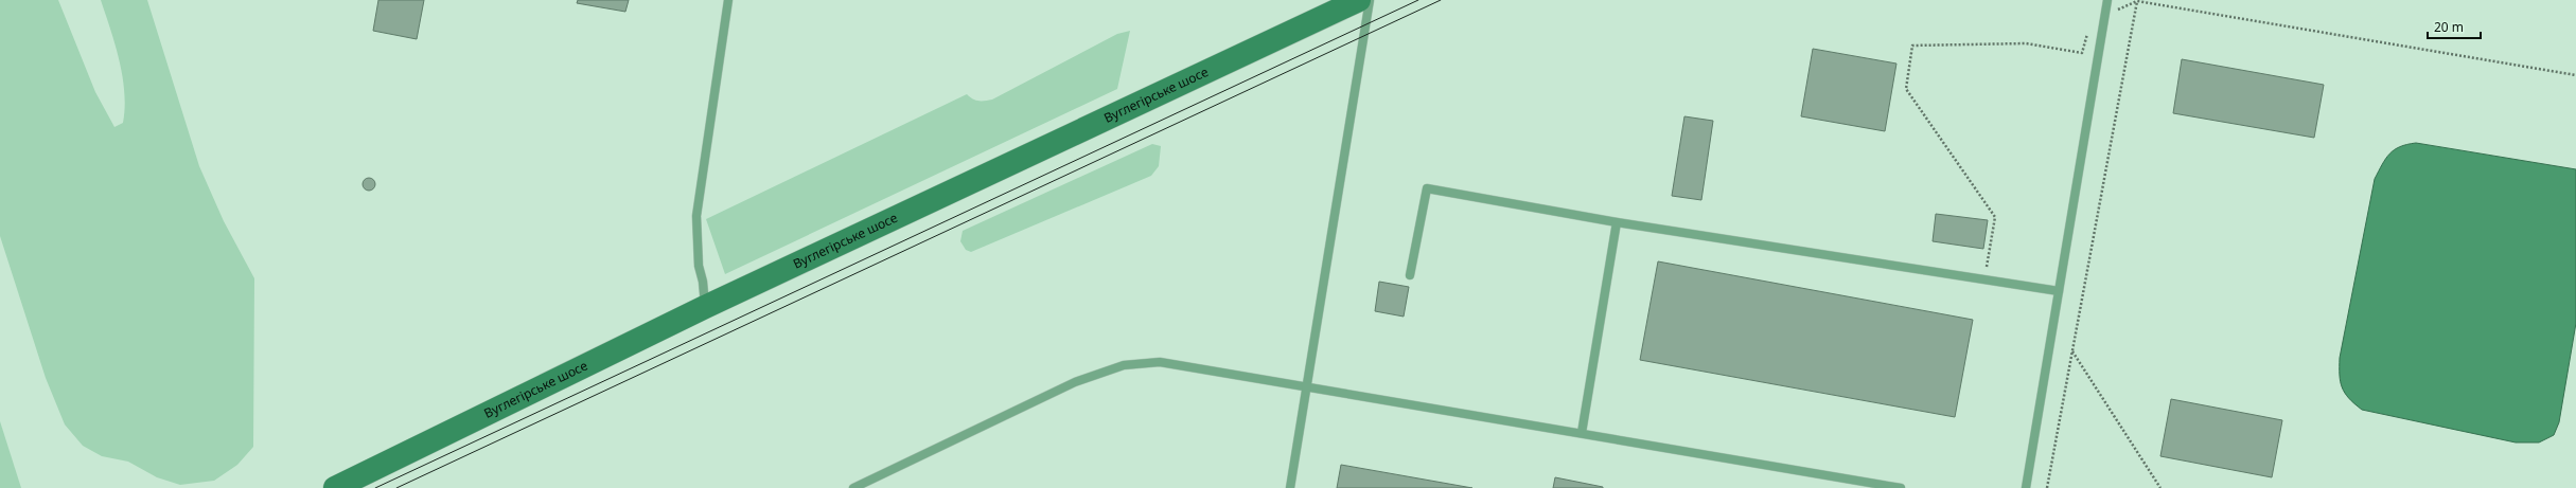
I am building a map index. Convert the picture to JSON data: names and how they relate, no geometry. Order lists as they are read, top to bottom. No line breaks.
{"streets":{"street":["Вуглегірське шосе"]},"scale_bar":"20 m"}
